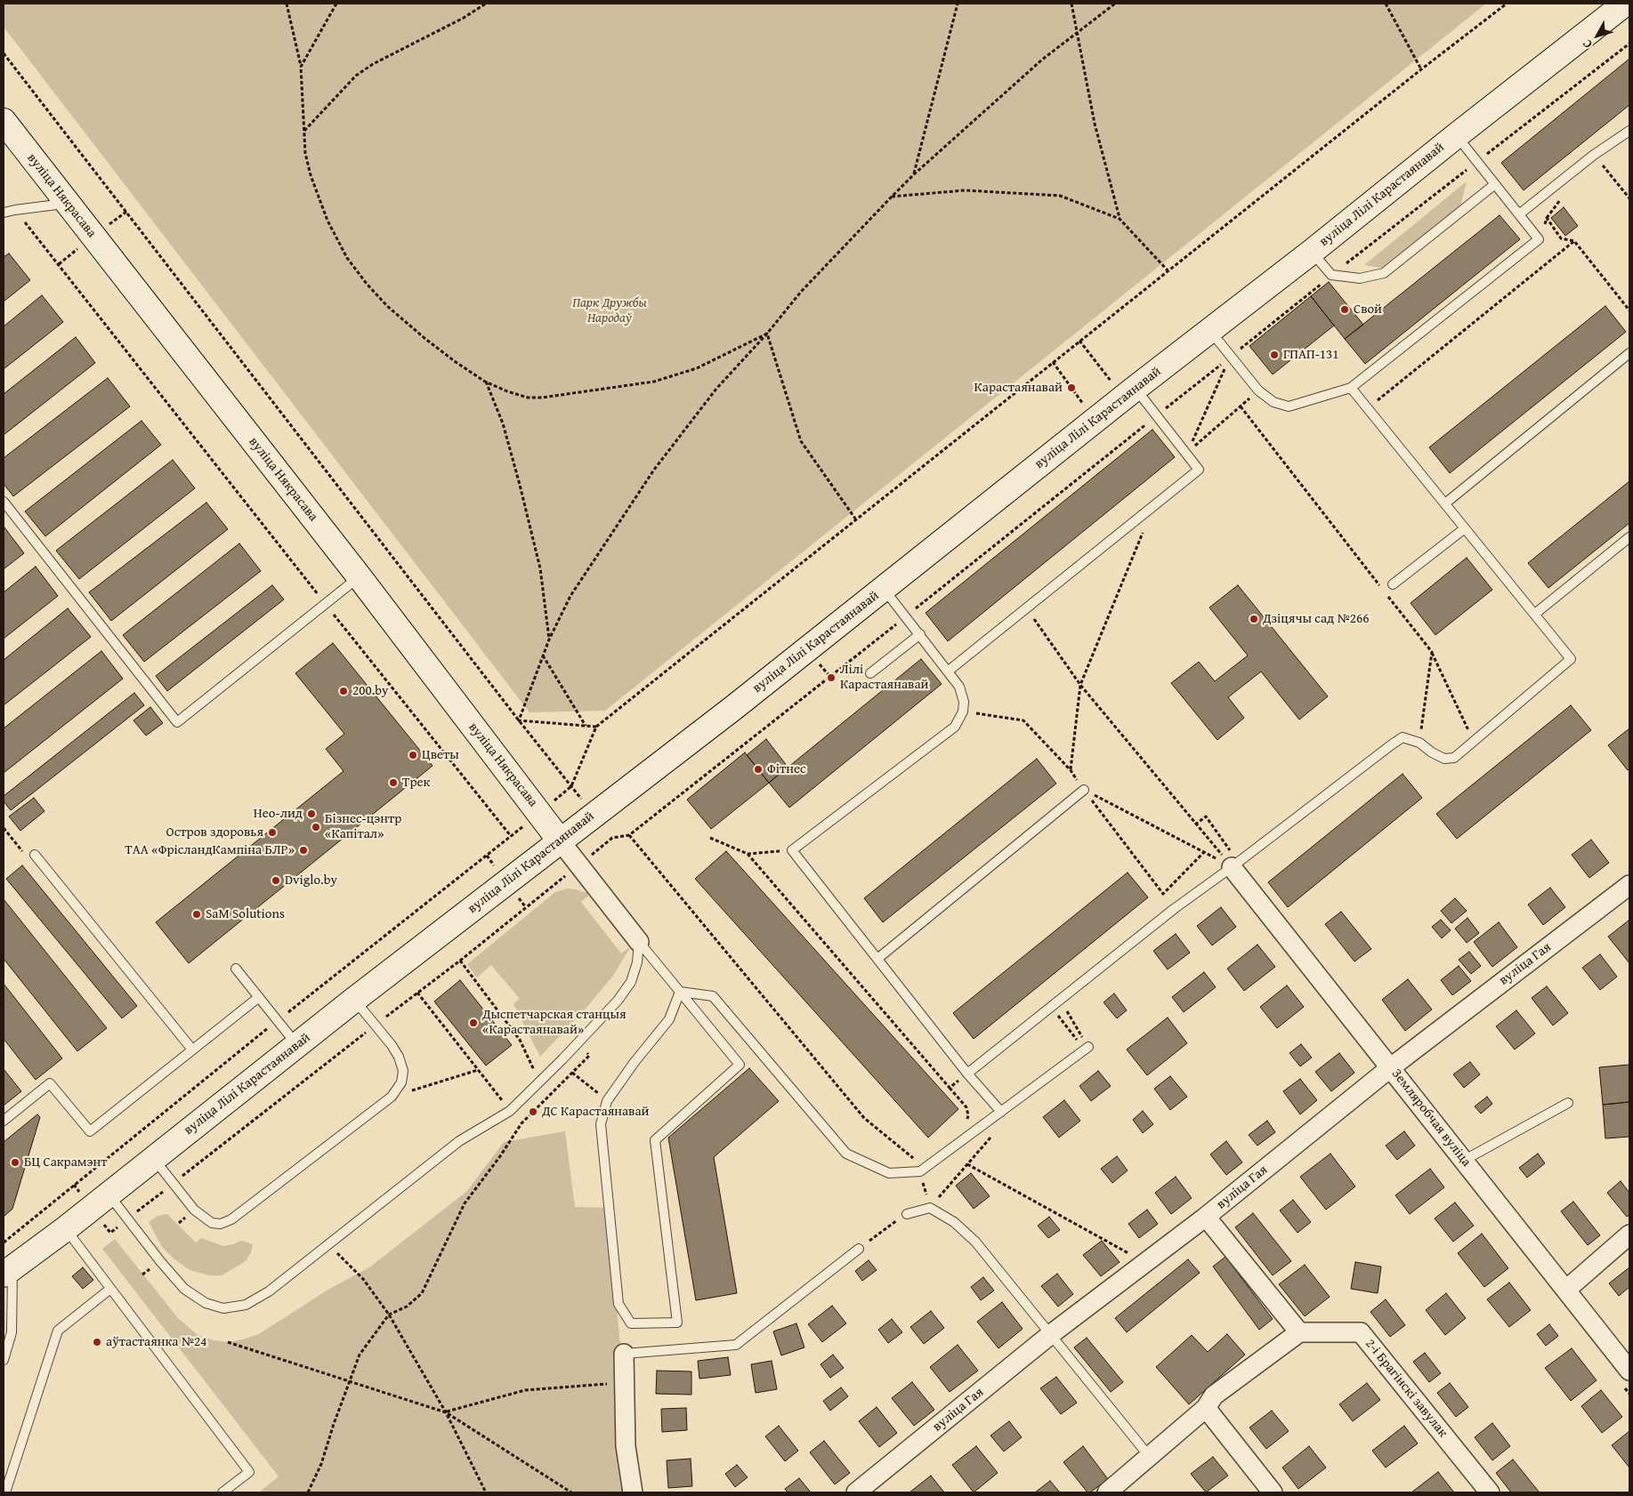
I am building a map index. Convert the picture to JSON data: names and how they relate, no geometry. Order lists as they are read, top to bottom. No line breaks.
{"streets":{"main road":["вуліца Лілі Карастаянавай","вуліца Някрасава"],"street":["вуліца Гая","Земляробчая вуліца","2-і Брагінскі завулак"]},"crossings":[["вуліца Лілі Карастаянавай","вуліца Някрасава"],["вуліца Гая","Земляробчая вуліца"]],"parks":["Парк Дружбы Народаў"],"places":["Свой","ГПАП-131","Карастаянавай","Дзіцячы сад №266","Лілі Карастаянавай","200.by","Цветы","Фітнес","Трек","Нео-лид","Бізнес-цэнтр «Капітал»","Остров здоровья","ТАА «ФрісландКампіна БЛР»","Dviglo.by","SaM Solutions","Дыспетчарская станцыя «Карастаянавай»","ДС Карастаянавай","БЦ Сакрамэнт","аўтастаянка №24"],"north":"bottom left"}
